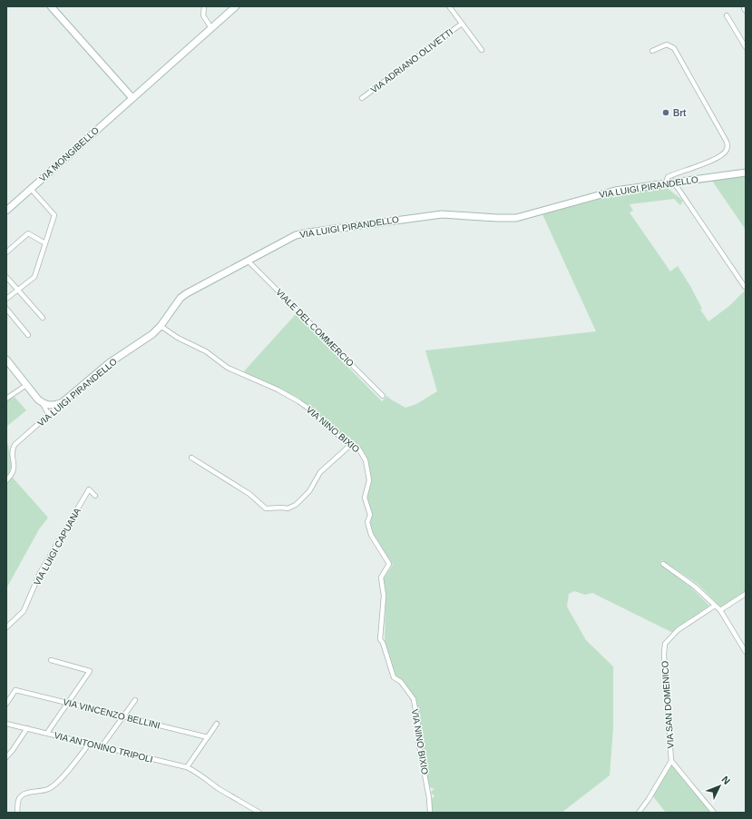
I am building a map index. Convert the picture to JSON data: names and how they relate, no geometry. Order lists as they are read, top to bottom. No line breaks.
{"streets":{"street":["VIA ADRIANO OLIVETTI","VIA MONGIBELLO","VIA LUIGI PIRANDELLO","VIALE DEL COMMERCIO","VIA NINO BIXIO","VIA LUIGI CAPUANA","VIA SAN DOMENICO","VIA VINCENZO BELLINI","VIA ANTONINO TRIPOLI"]},"crossings":[["VIA LUIGI PIRANDELLO","VIALE DEL COMMERCIO"],["VIA LUIGI PIRANDELLO","VIA NINO BIXIO"]],"places":["Brt"],"north":"top right"}
